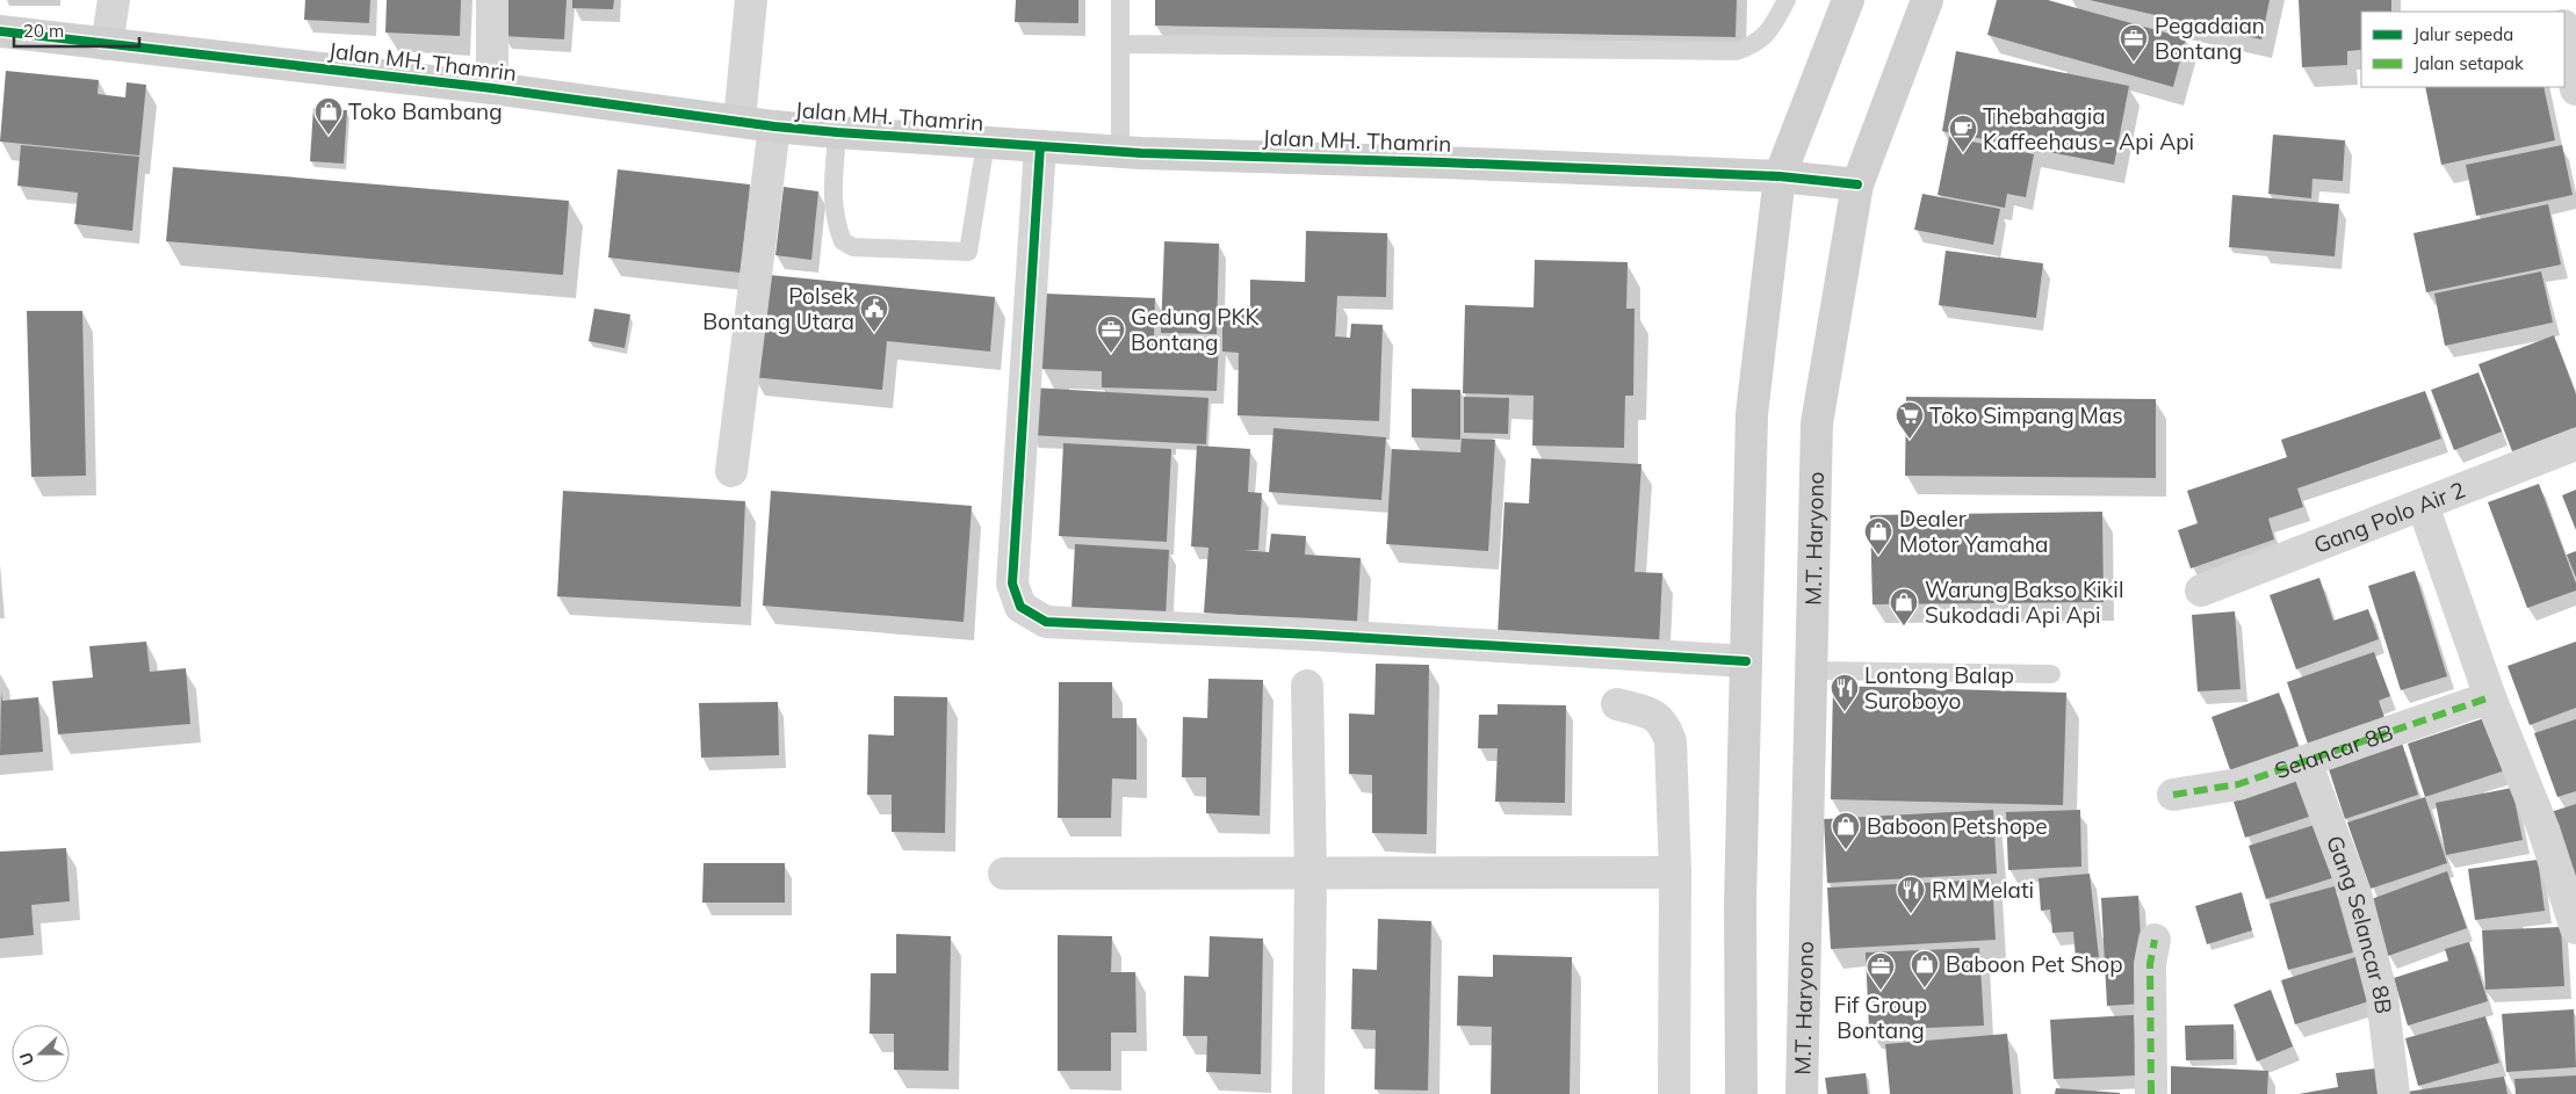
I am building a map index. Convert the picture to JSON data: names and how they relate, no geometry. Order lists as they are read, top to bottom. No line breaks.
{"streets":{"main road":["Jalan MH. Thamrin","M.T. Haryono"],"street":["Gang Polo Air 2","Selancar 8B","Gang Selancar 8B"]},"crossings":[["Jalan MH. Thamrin","M.T. Haryono"],["Selancar 8B","Gang Selancar 8B"]],"places":{"office":["Pegadaian Bontang","Gedung PKK Bontang","Fif Group Bontang"],"shop":["Toko Bambang","Dealer Motor Yamaha","Warung Bakso Kikil Sukodadi Api Api","Baboon Petshope","Baboon Pet Shop"],"cafe":["Thebahagia Kaffeehaus - Api Api"],"public building":["Polsek Bontang Utara"],"supermarket":["Toko Simpang Mas"],"restaurant":["Lontong Balap Suroboyo","RM Melati"]},"legend":["Jalur sepeda","Jalan setapak"],"scale_bar":"20 m","north":"left"}
